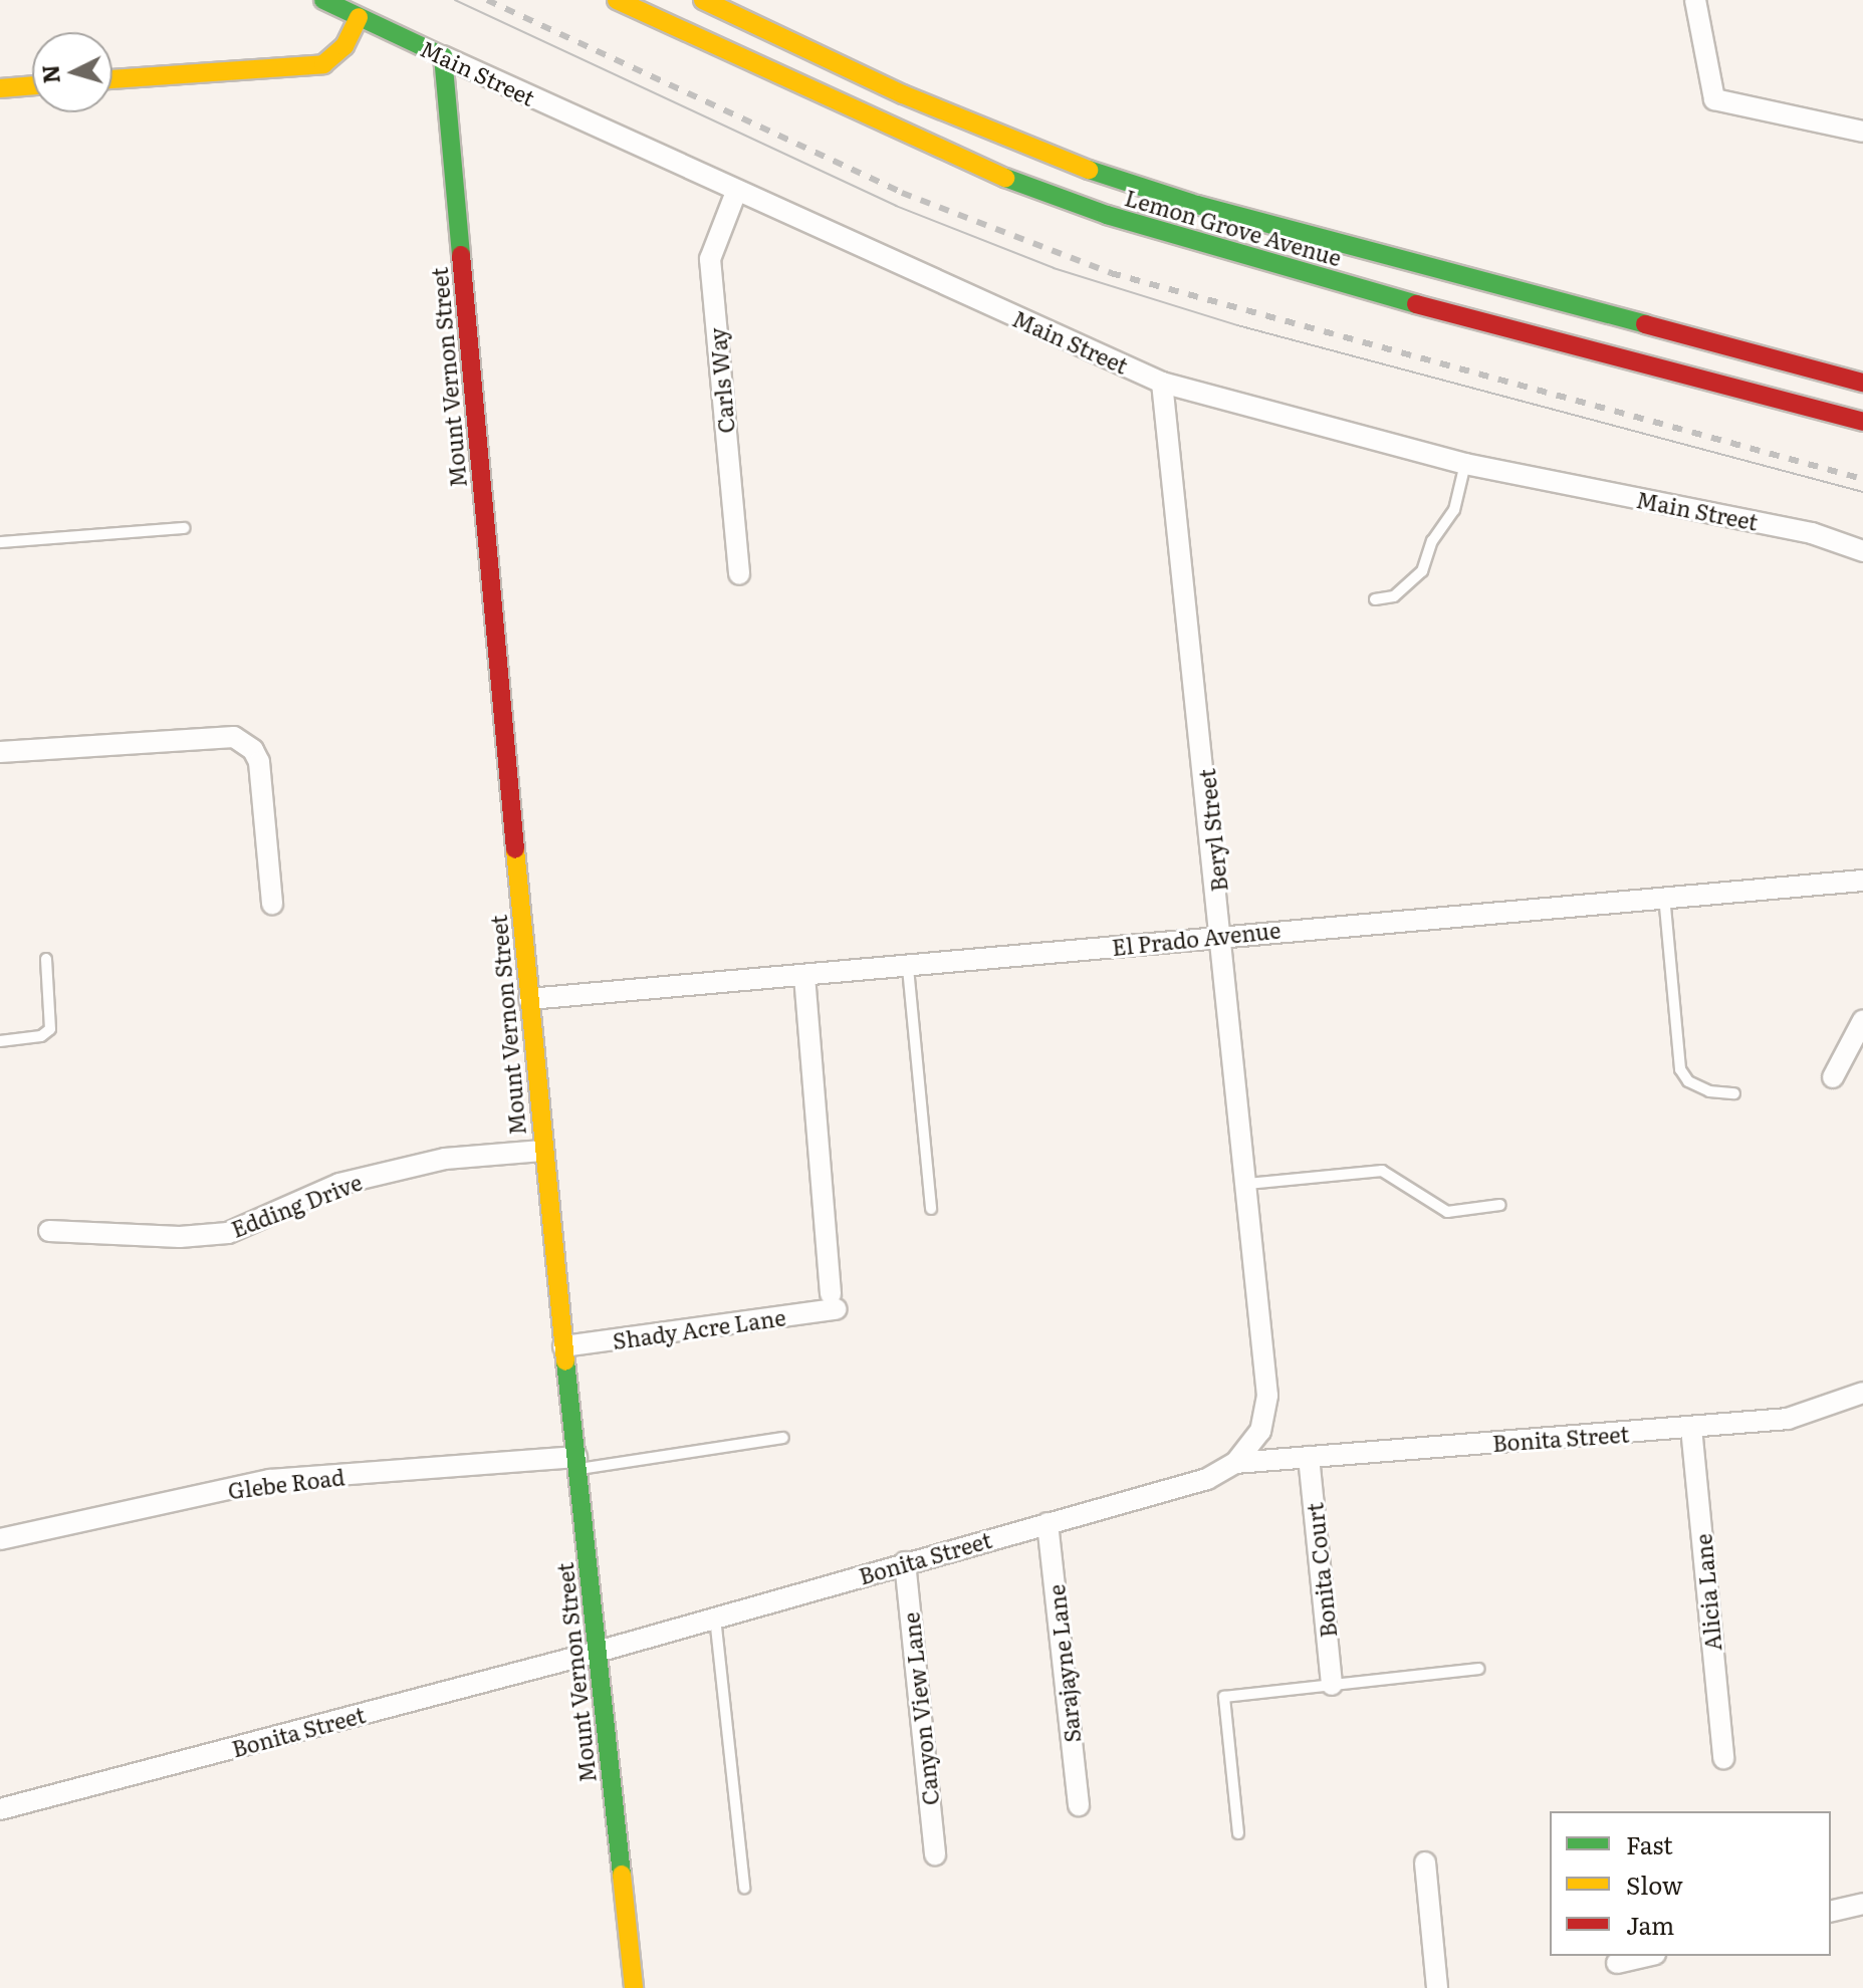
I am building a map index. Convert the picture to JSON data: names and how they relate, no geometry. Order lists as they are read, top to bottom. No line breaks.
{"streets":{"main road":["Main Street","Lemon Grove Avenue","Mount Vernon Street"],"street":["Carls Way","Beryl Street","El Prado Avenue","Edding Drive","Shady Acre Lane","Bonita Street","Glebe Road","Bonita Court","Alicia Lane","Sarajayne Lane","Canyon View Lane"]},"crossings":[["Main Street","Mount Vernon Street"],["Main Street","Carls Way"],["Main Street","Beryl Street"],["Mount Vernon Street","El Prado Avenue"],["Mount Vernon Street","Edding Drive"],["Mount Vernon Street","Shady Acre Lane"],["Mount Vernon Street","Bonita Street"],["Mount Vernon Street","Glebe Road"],["Beryl Street","El Prado Avenue"],["Beryl Street","Bonita Street"],["El Prado Avenue","Shady Acre Lane"],["Bonita Street","Bonita Court"],["Bonita Street","Alicia Lane"],["Bonita Street","Sarajayne Lane"],["Bonita Street","Canyon View Lane"]],"legend":["Fast","Slow","Jam"],"north":"left"}
